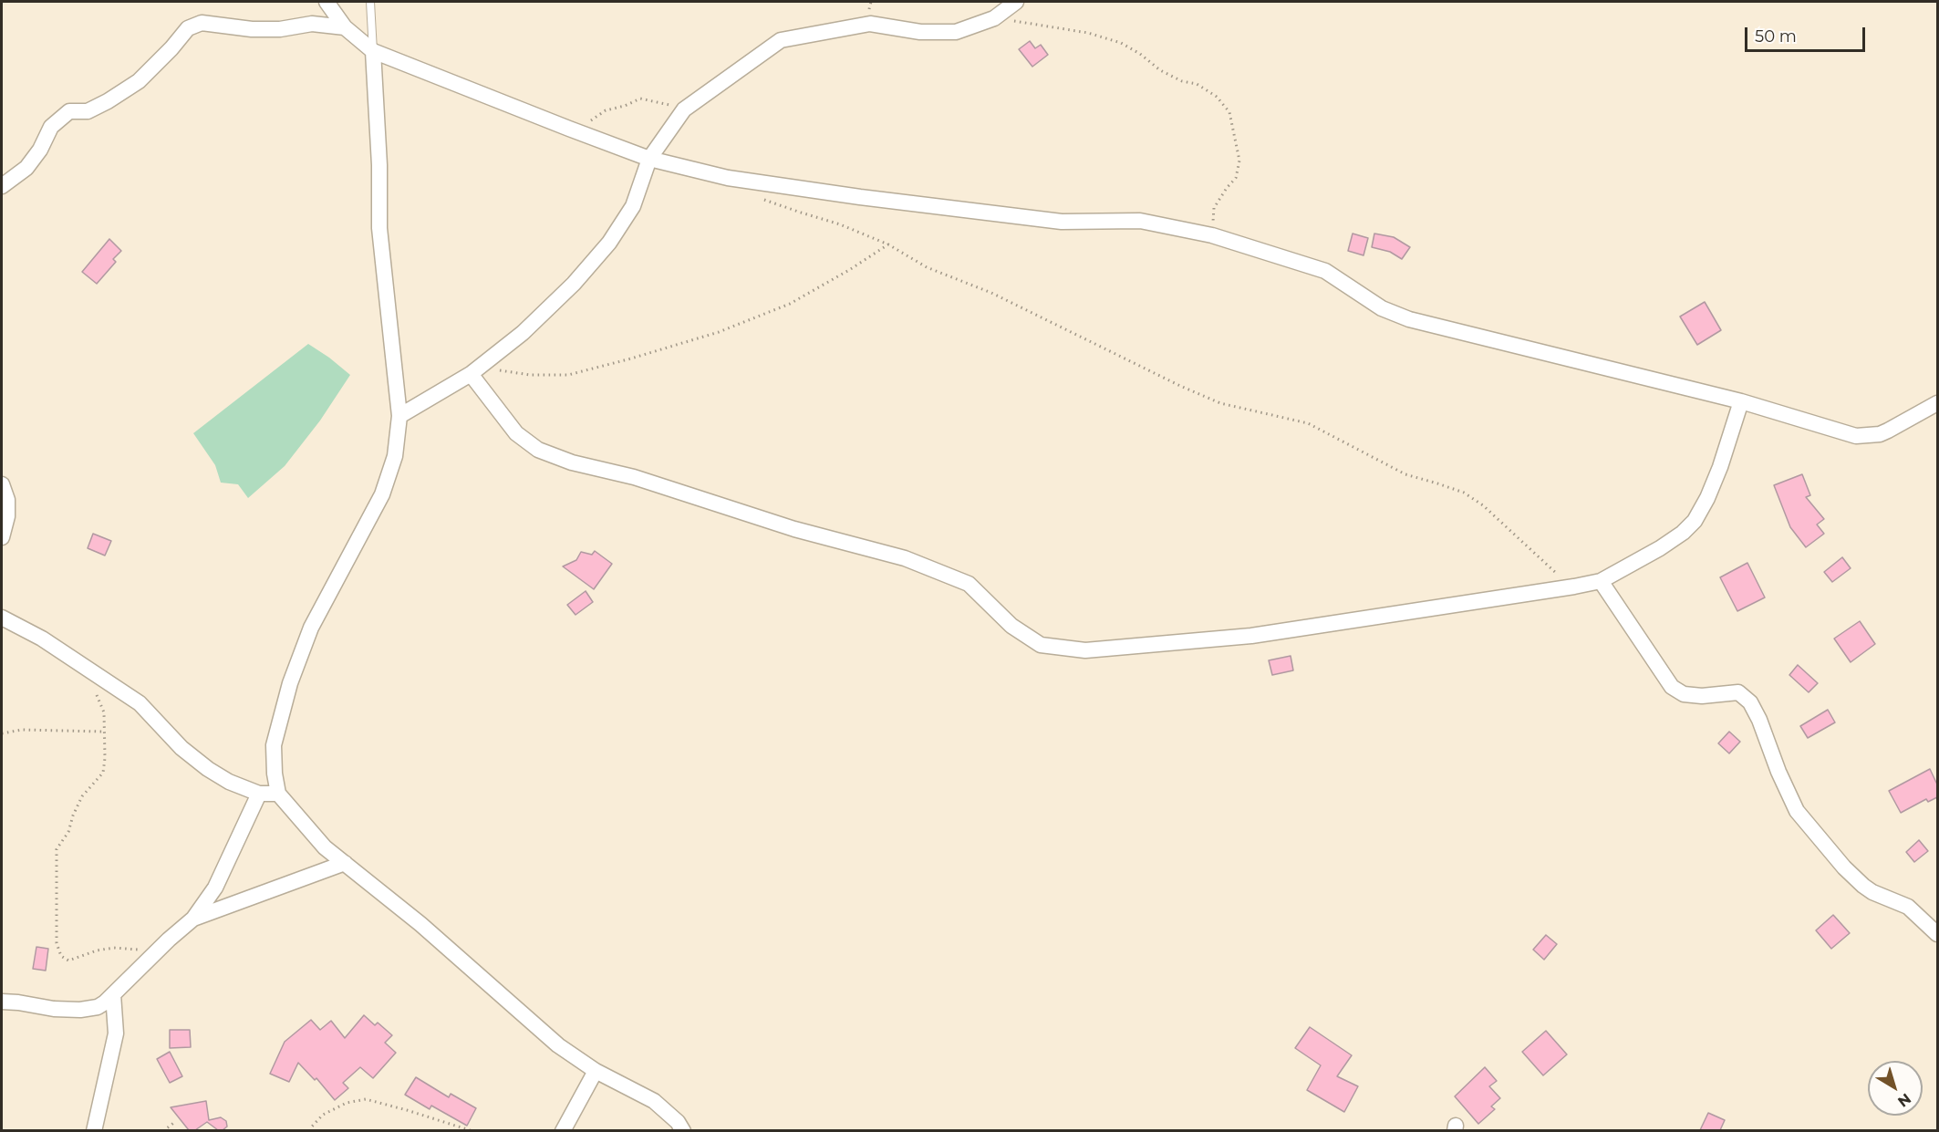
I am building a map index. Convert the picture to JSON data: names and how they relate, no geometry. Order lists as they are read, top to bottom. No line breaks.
{"scale_bar":"50 m","north":"bottom right"}
